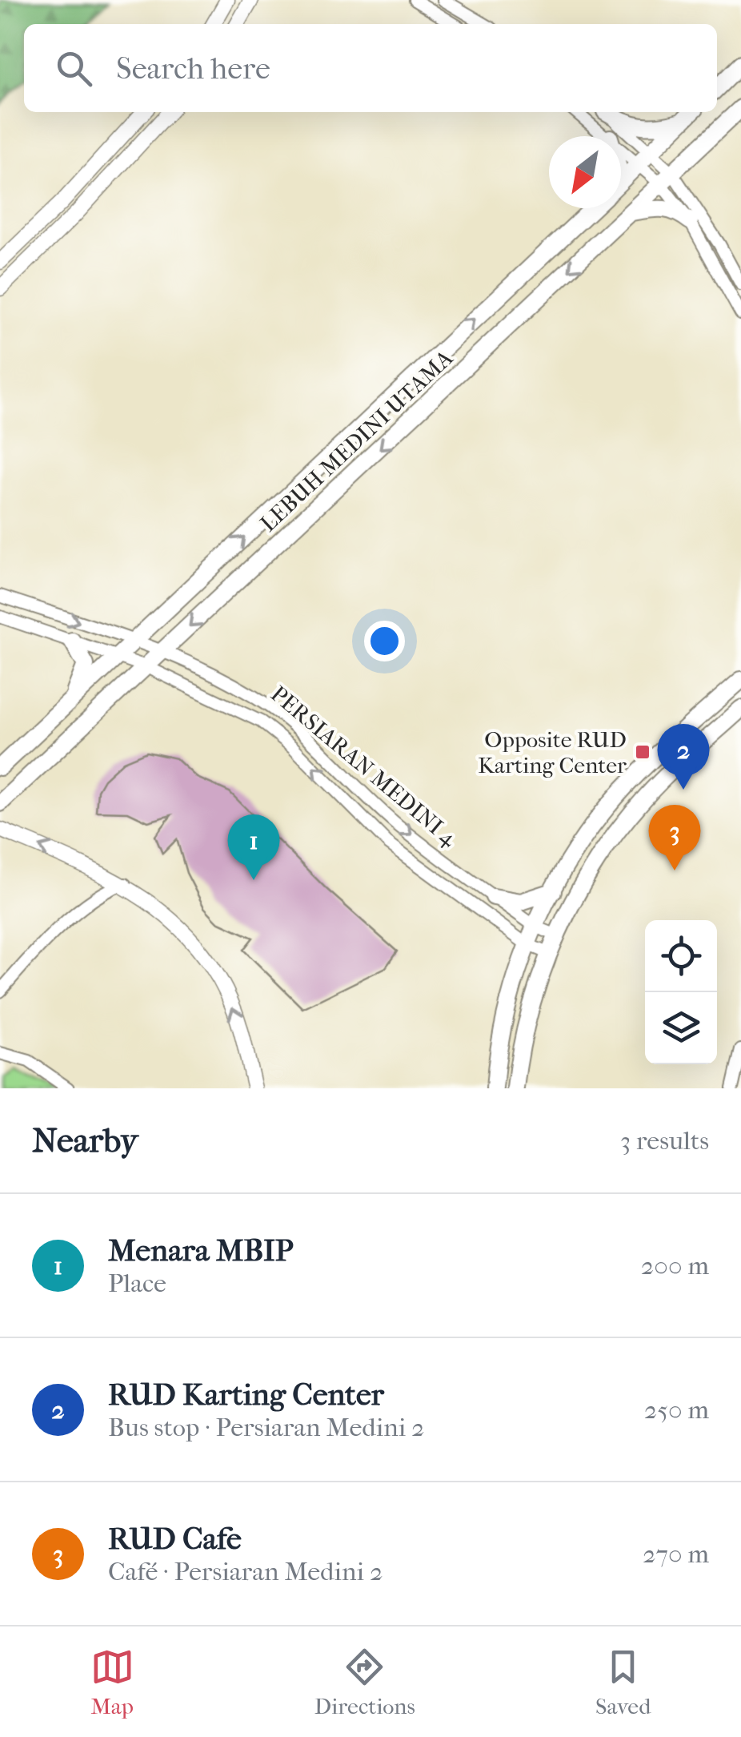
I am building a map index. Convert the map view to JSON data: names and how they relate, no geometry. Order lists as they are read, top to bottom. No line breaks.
{"streets":{"main road":["LEBUH MEDINI UTAMA"],"street":["PERSIARAN MEDINI 4"]},"crossings":[["LEBUH MEDINI UTAMA","PERSIARAN MEDINI 4"]],"places":{"transit":["Opposite RUD Karting Center"]},"north":"bottom left","page":{"search":"Search here","pins":["2","3","1"],"heading":["Nearby","3 results"],"list":[{"mark":"1","name":"Menara MBIP","note":"Place","value":"200 m"},{"mark":"2","name":"RUD Karting Center","note":"Bus stop · Persiaran Medini 2","value":"250 m"},{"mark":"3","name":"RUD Cafe","note":"Café · Persiaran Medini 2","value":"270 m"}],"nav":["Map","Directions","Saved"]}}
